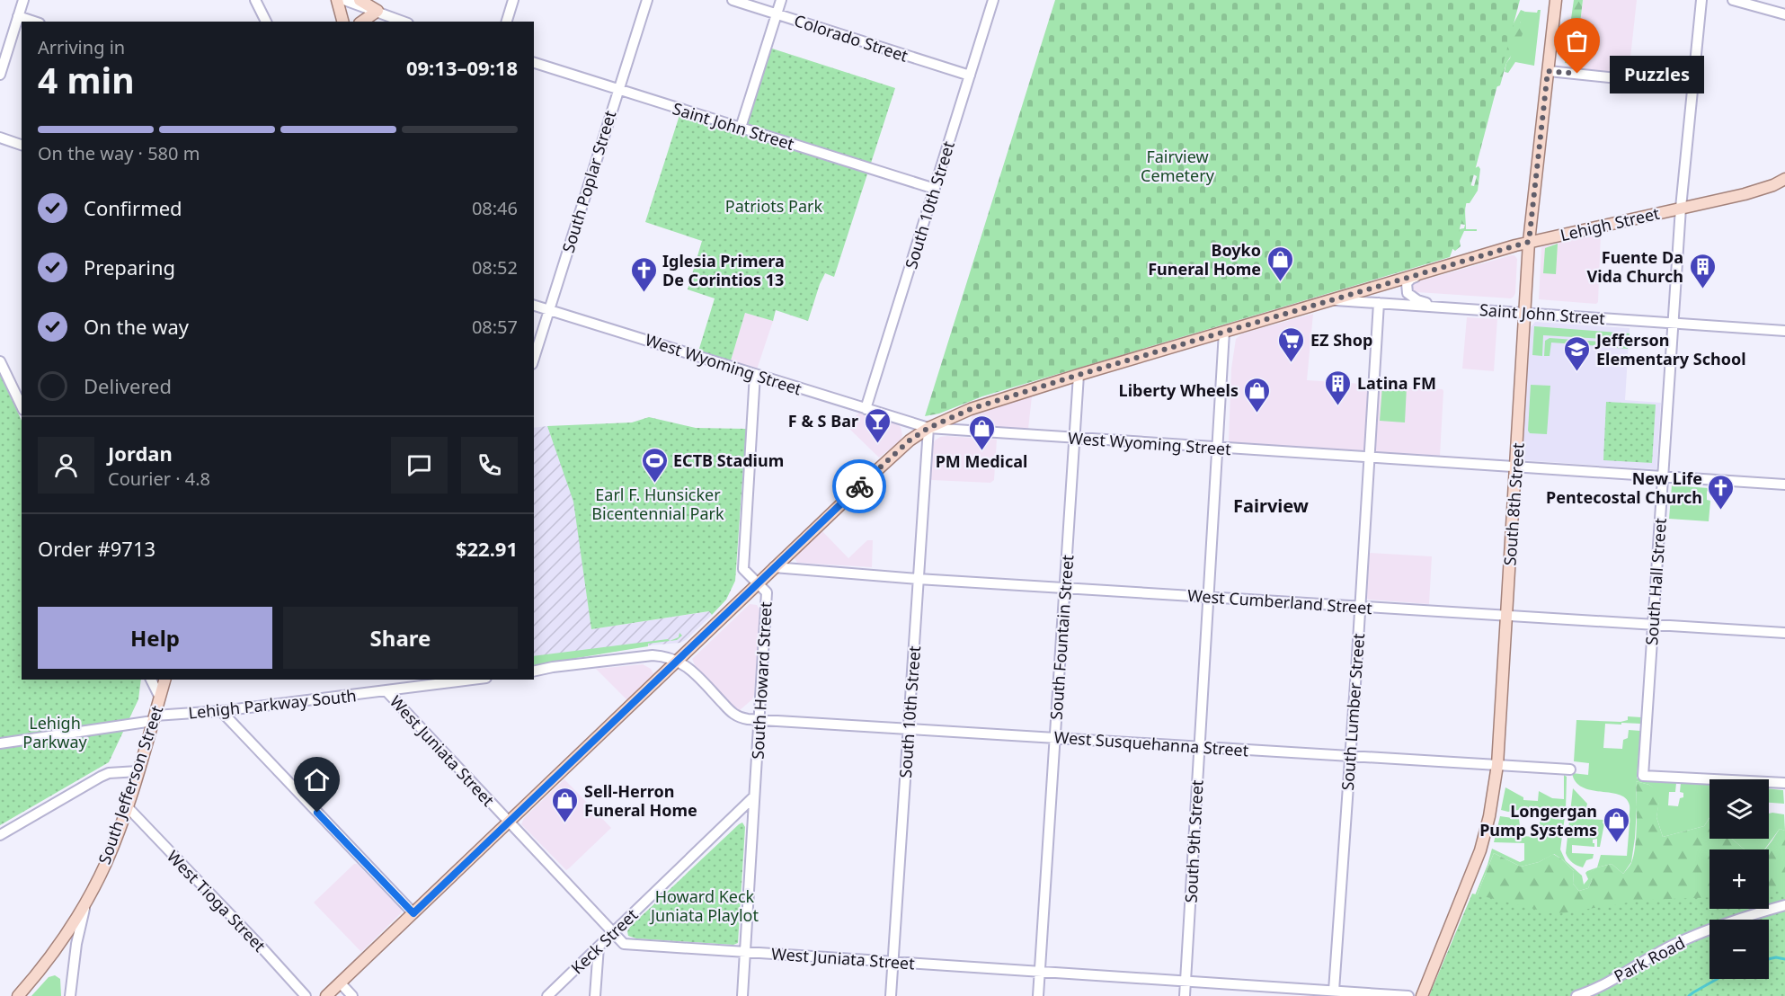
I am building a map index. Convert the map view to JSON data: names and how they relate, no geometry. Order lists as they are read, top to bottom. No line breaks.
{"streets":{"main road":["Lehigh Street","South 8th Street","South Jefferson Street"],"street":["Colorado Street","Saint John Street","South Poplar Street","South 10th Street","West Wyoming Street","South Hall Street","West Cumberland Street","South Fountain Street","South Howard Street","Lehigh Parkway South","South Lumber Street","West Susquehanna Street","West Juniata Street","South 9th Street","West Tioga Street","Keck Street","Park Road"]},"crossings":[["Colorado Street","South 10th Street"],["Saint John Street","South Poplar Street"],["Saint John Street","South 10th Street"],["Saint John Street","Lehigh Street"],["Saint John Street","South 8th Street"],["Saint John Street","South Hall Street"],["Saint John Street","South Lumber Street"],["South Poplar Street","West Wyoming Street"],["South 10th Street","Lehigh Street"],["South 10th Street","West Wyoming Street"],["South 10th Street","West Cumberland Street"],["South 10th Street","West Susquehanna Street"],["South 10th Street","West Juniata Street"],["Lehigh Street","West Wyoming Street"],["Lehigh Street","South 8th Street"],["Lehigh Street","South Hall Street"],["Lehigh Street","West Cumberland Street"],["Lehigh Street","South Fountain Street"],["Lehigh Street","South Howard Street"],["Lehigh Street","West Susquehanna Street"],["Lehigh Street","West Juniata Street"],["Lehigh Street","South 9th Street"],["West Wyoming Street","South 8th Street"],["West Wyoming Street","South Hall Street"],["West Wyoming Street","South Fountain Street"],["West Wyoming Street","South Howard Street"],["West Wyoming Street","South Lumber Street"],["West Wyoming Street","South 9th Street"],["South 8th Street","West Cumberland Street"],["South 8th Street","West Susquehanna Street"],["South Hall Street","West Cumberland Street"],["West Cumberland Street","South Fountain Street"],["West Cumberland Street","South Lumber Street"],["West Cumberland Street","South 9th Street"],["South Fountain Street","West Susquehanna Street"],["South Fountain Street","West Juniata Street"],["South Howard Street","West Susquehanna Street"],["South Howard Street","West Juniata Street"],["South Howard Street","Keck Street"],["Lehigh Parkway South","West Juniata Street"],["Lehigh Parkway South","South Jefferson Street"],["South Lumber Street","West Susquehanna Street"],["South Lumber Street","West Juniata Street"],["West Susquehanna Street","South 9th Street"],["West Juniata Street","South 9th Street"],["West Juniata Street","Keck Street"],["South Jefferson Street","West Tioga Street"]],"districts":["Fairview"],"parks":["Fairview Cemetery","Patriots Park","Earl F. Hunsicker Bicentennial Park","Lehigh Parkway","Howard Keck Juniata Playlot"],"places":{"other":["Puzzles"],"shop":["Boyko Funeral Home","Liberty Wheels","PM Medical","Sell-Herron Funeral Home","Longergan Pump Systems"],"building":["Fuente Da Vida Church","Latina FM"],"church":["Iglesia Primera De Corintios 13","New Life Pentecostal Church"],"supermarket":["EZ Shop"],"school or university":["Jefferson Elementary School"],"bar":["F & S Bar"],"sports":["ECTB Stadium"]},"page":{"heading":["4 min","Arriving in","09:13–09:18"],"panel":["Jordan","Courier · 4.8","Order #9713","$22.91"],"bubble":"Puzzles","bar":"On the way · 580 m","list":[["Confirmed","08:46"],["Preparing","08:52"],["On the way","08:57"],"Delivered"],"buttons":["Help","Share"],"map_buttons":["+","−"]}}
